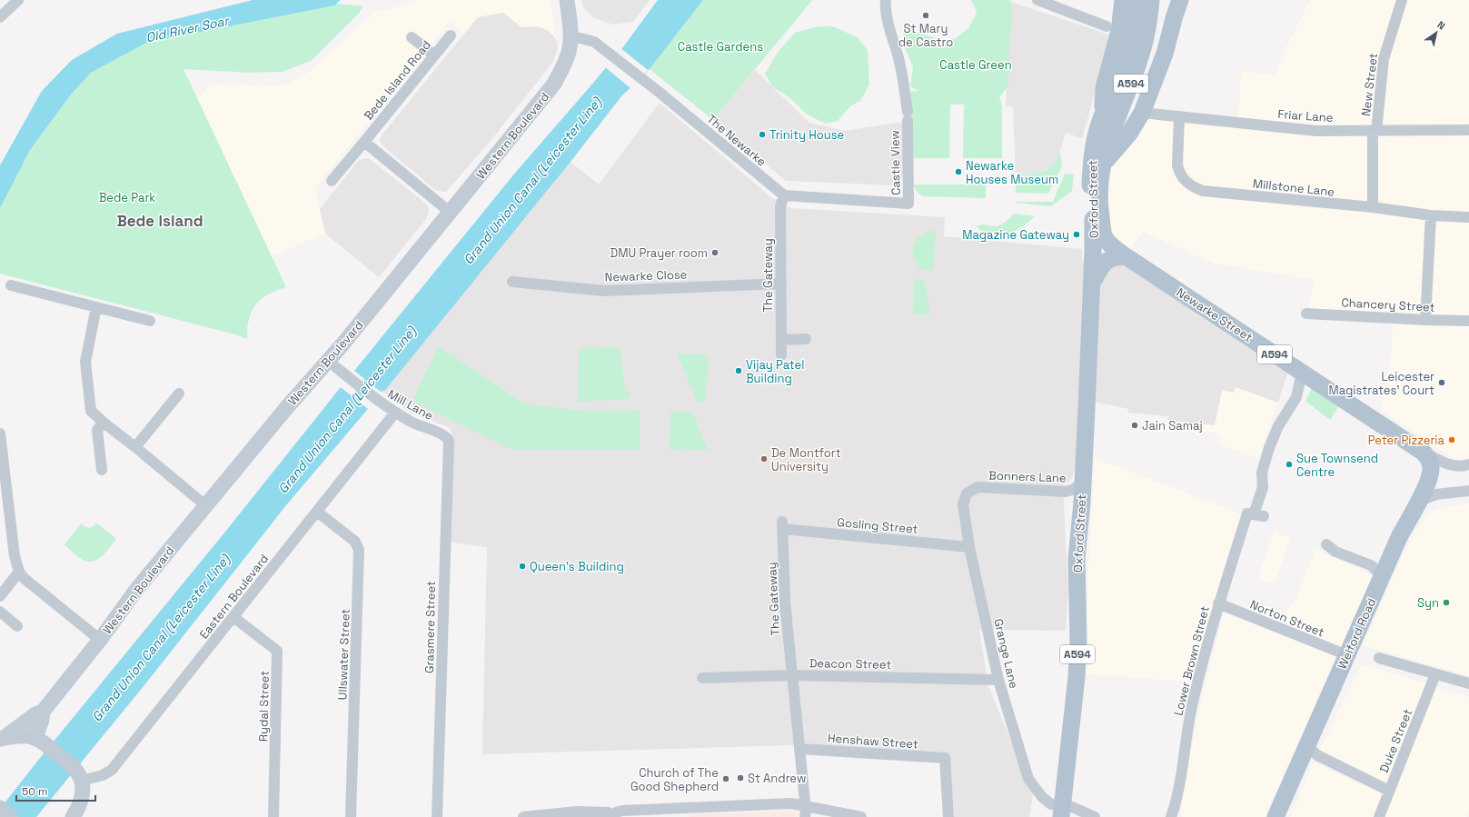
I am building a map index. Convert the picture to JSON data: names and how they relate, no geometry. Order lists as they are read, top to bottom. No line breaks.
{"streets":{"main road":["A594","Oxford Street","Newarke Street","Welford Road"],"street":["Bede Island Road","New Street","Friar Lane","Western Boulevard","The Newarke","Castle View","Millstone Lane","Newarke Close","The Gateway","Chancery Street","Mill Lane","Bonners Lane","Gosling Street","Eastern Boulevard","Norton Street","Grasmere Street","Grange Lane","Ullswater Street","Lower Brown Street","Deacon Street","Rydal Street","Henshaw Street","Duke Street"]},"crossings":[["A594","Friar Lane"],["A594","Oxford Street"],["A594","Newarke Street"],["New Street","Friar Lane"],["New Street","Millstone Lane"],["Friar Lane","Millstone Lane"],["Western Boulevard","The Newarke"],["Western Boulevard","Mill Lane"],["The Newarke","Castle View"],["The Newarke","The Gateway"],["Castle View","The Gateway"],["Oxford Street","Bonners Lane"],["Oxford Street","Grange Lane"],["Newarke Close","The Gateway"],["The Gateway","Gosling Street"],["The Gateway","Deacon Street"],["The Gateway","Henshaw Street"],["Newarke Street","Welford Road"],["Newarke Street","Lower Brown Street"],["Mill Lane","Eastern Boulevard"],["Mill Lane","Grasmere Street"],["Bonners Lane","Grange Lane"],["Gosling Street","Grange Lane"],["Eastern Boulevard","Ullswater Street"],["Eastern Boulevard","Rydal Street"],["Norton Street","Welford Road"],["Norton Street","Lower Brown Street"],["Grange Lane","Deacon Street"]],"districts":["Bede Island"],"water":["Old River Soar","Grand Union Canal (Leicester Line)"],"parks":["Castle Gardens","Castle Green","Bede Park"],"places":["St Mary de Castro","Trinity House","Newarke Houses Museum","Magazine Gateway","DMU Prayer room","Vijay Patel Building","Leicester Magistrates' Court","Jain Samaj","Peter Pizzeria","De Montfort University","Sue Townsend Centre","Queen's Building","Syn","St Andrew","Church of The Good Shepherd"],"scale_bar":"50 m","north":"top right"}
